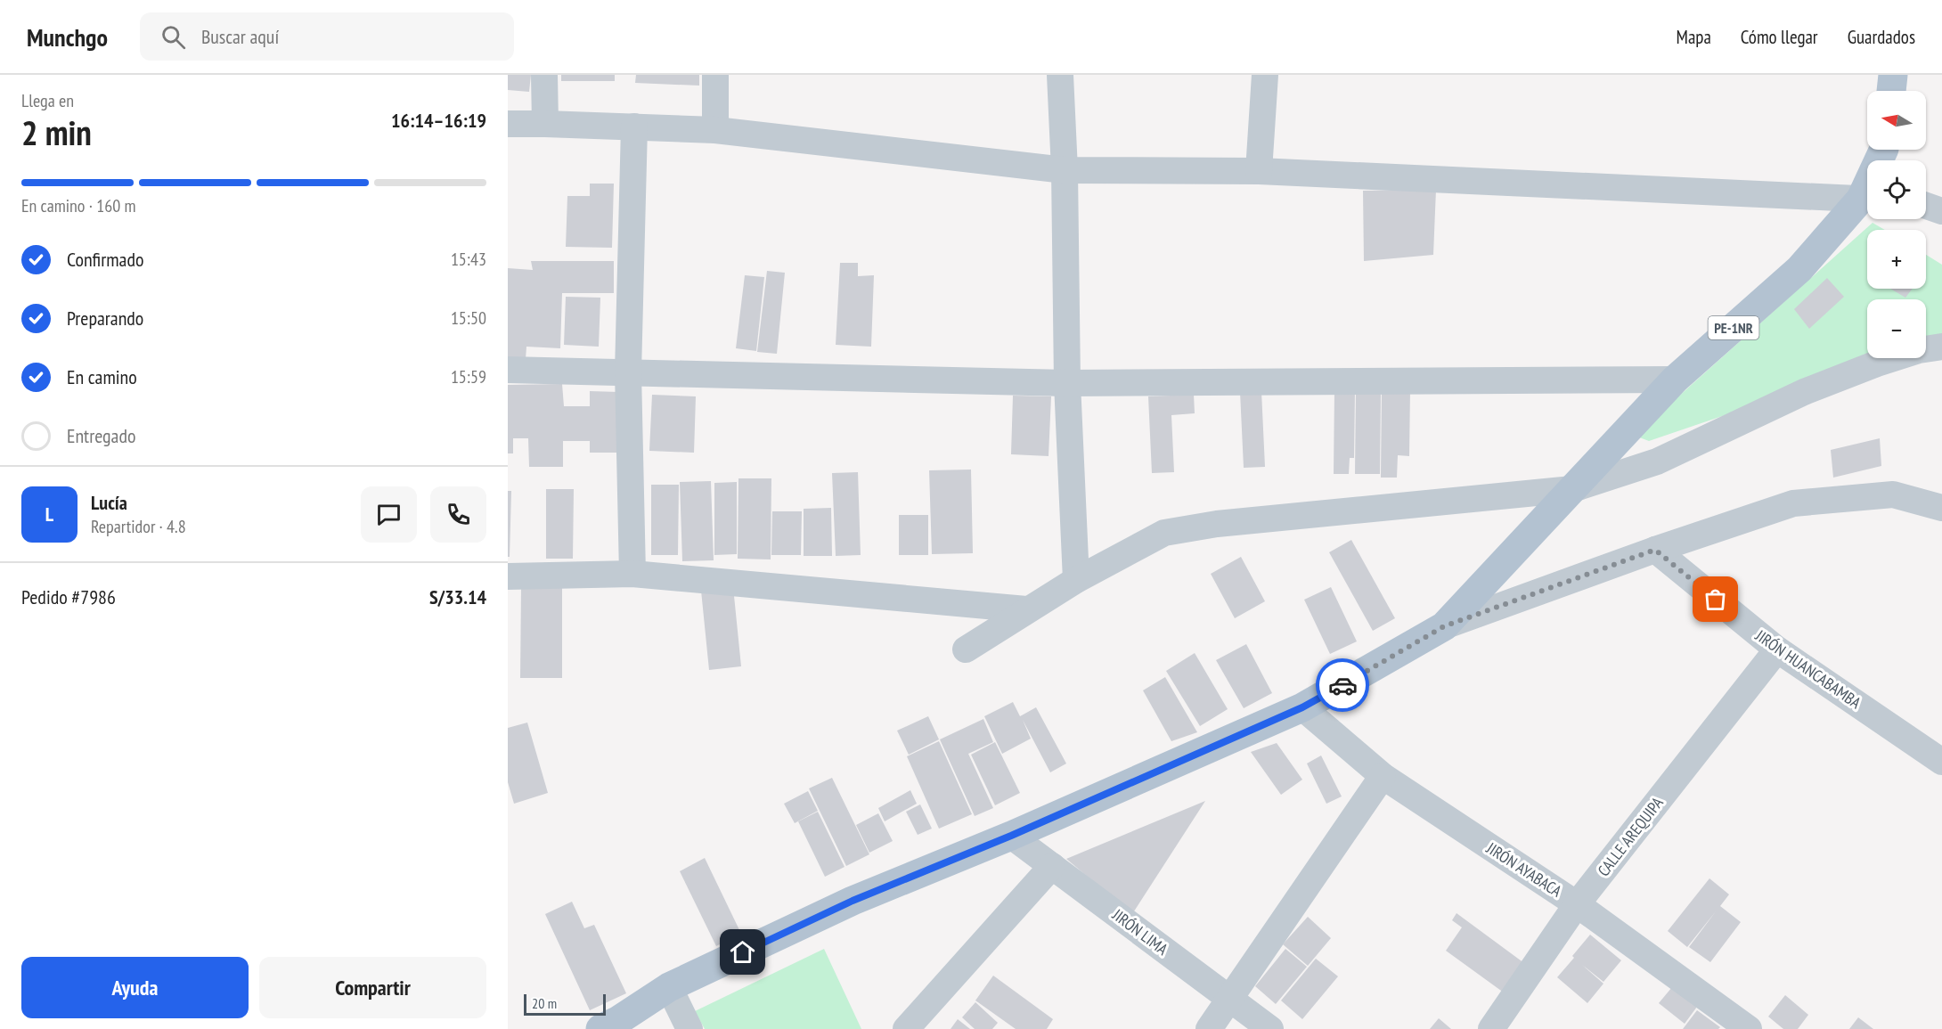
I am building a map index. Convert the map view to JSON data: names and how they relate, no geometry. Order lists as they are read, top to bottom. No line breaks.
{"streets":{"main road":["PE-1NR"],"street":["JIRÓN HUANCABAMBA","CALLE AREQUIPA","JIRÓN AYABACA","JIRÓN LIMA"]},"crossings":[["PE-1NR","JIRÓN AYABACA"],["PE-1NR","JIRÓN LIMA"],["JIRÓN HUANCABAMBA","CALLE AREQUIPA"],["CALLE AREQUIPA","JIRÓN AYABACA"]],"scale_bar":"20 m","north":"left","page":{"header":"Munchgo","search":"Buscar aquí","nav":["Mapa","Cómo llegar","Guardados"],"heading":["2 min","Llega en","16:14–16:19"],"panel":["Lucía","Repartidor · 4.8","Pedido #7986","S/33.14"],"map_buttons":["+","−"],"bar":"En camino · 160 m","list":[["Confirmado","15:43"],["Preparando","15:50"],["En camino","15:59"],"Entregado"],"round":"L","buttons":["Ayuda","Compartir"],"scale":"20 m"}}
